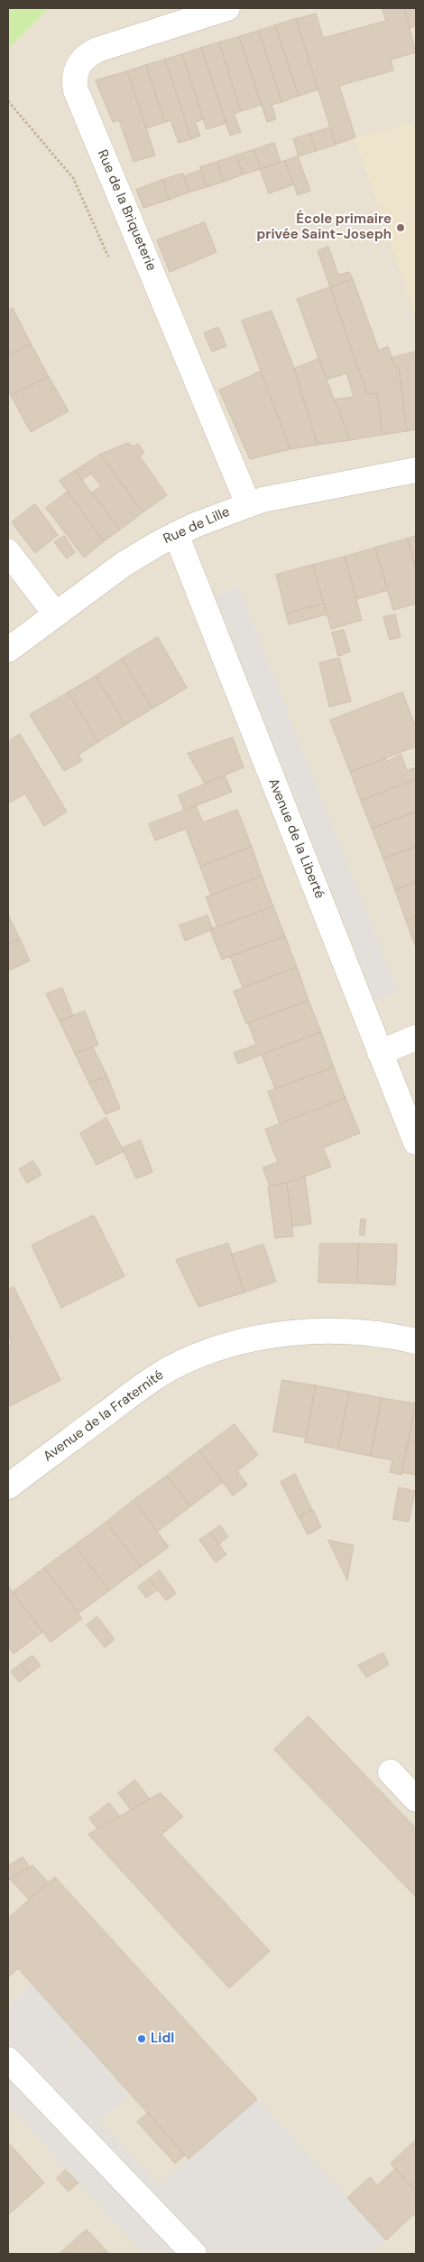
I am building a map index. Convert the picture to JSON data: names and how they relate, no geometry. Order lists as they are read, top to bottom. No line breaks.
{"streets":{"street":["Rue de la Briqueterie","Rue de Lille","Avenue de la Liberté","Avenue de la Fraternité"]},"crossings":[["Rue de la Briqueterie","Rue de Lille"],["Rue de Lille","Avenue de la Liberté"]],"places":["École primaire privée Saint-Joseph","Lidl"]}
